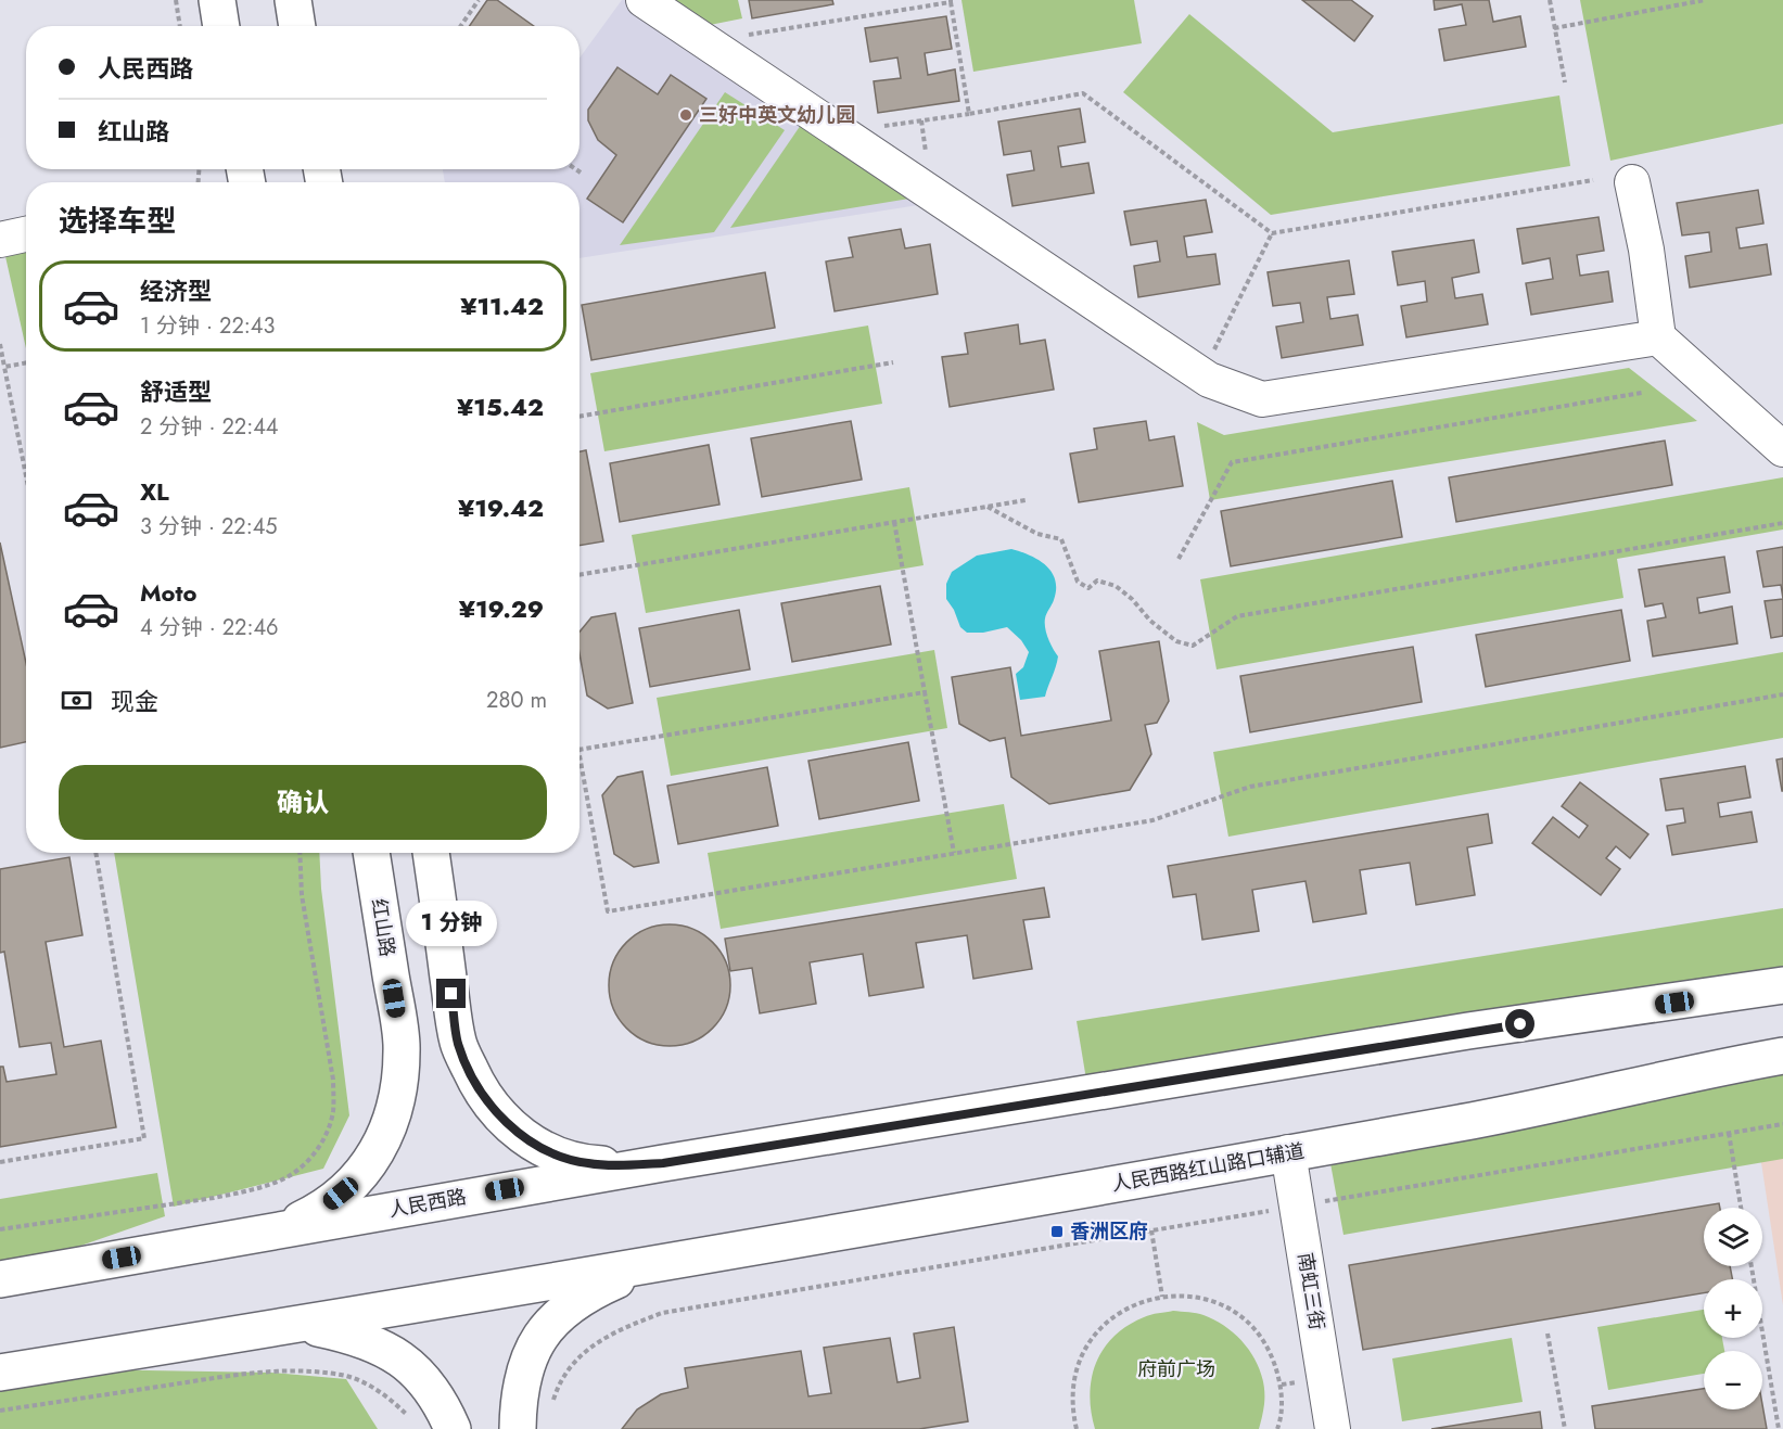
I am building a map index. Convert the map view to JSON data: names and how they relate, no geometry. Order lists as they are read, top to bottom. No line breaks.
{"streets":{"main road":["红山路","人民西路红山路口辅道","人民西路"],"street":["南虹三街"]},"crossings":[["红山路","人民西路"],["人民西路红山路口辅道","南虹三街"]],"parks":["府前广场"],"places":{"other":["三好中英文幼儿园"],"transit":["香洲区府"]},"page":{"banner":["人民西路","红山路"],"heading":"选择车型","list":[{"name":"经济型","note":"1 分钟 · 22:43","value":"¥11.42"},{"name":"舒适型","note":"2 分钟 · 22:44","value":"¥15.42"},{"name":"XL","note":"3 分钟 · 22:45","value":"¥19.42"},{"name":"Moto","note":"4 分钟 · 22:46","value":"¥19.29"}],"pay":["现金","280 m"],"buttons":"确认","bubble":"1 分钟","map_buttons":["+","−"]}}
